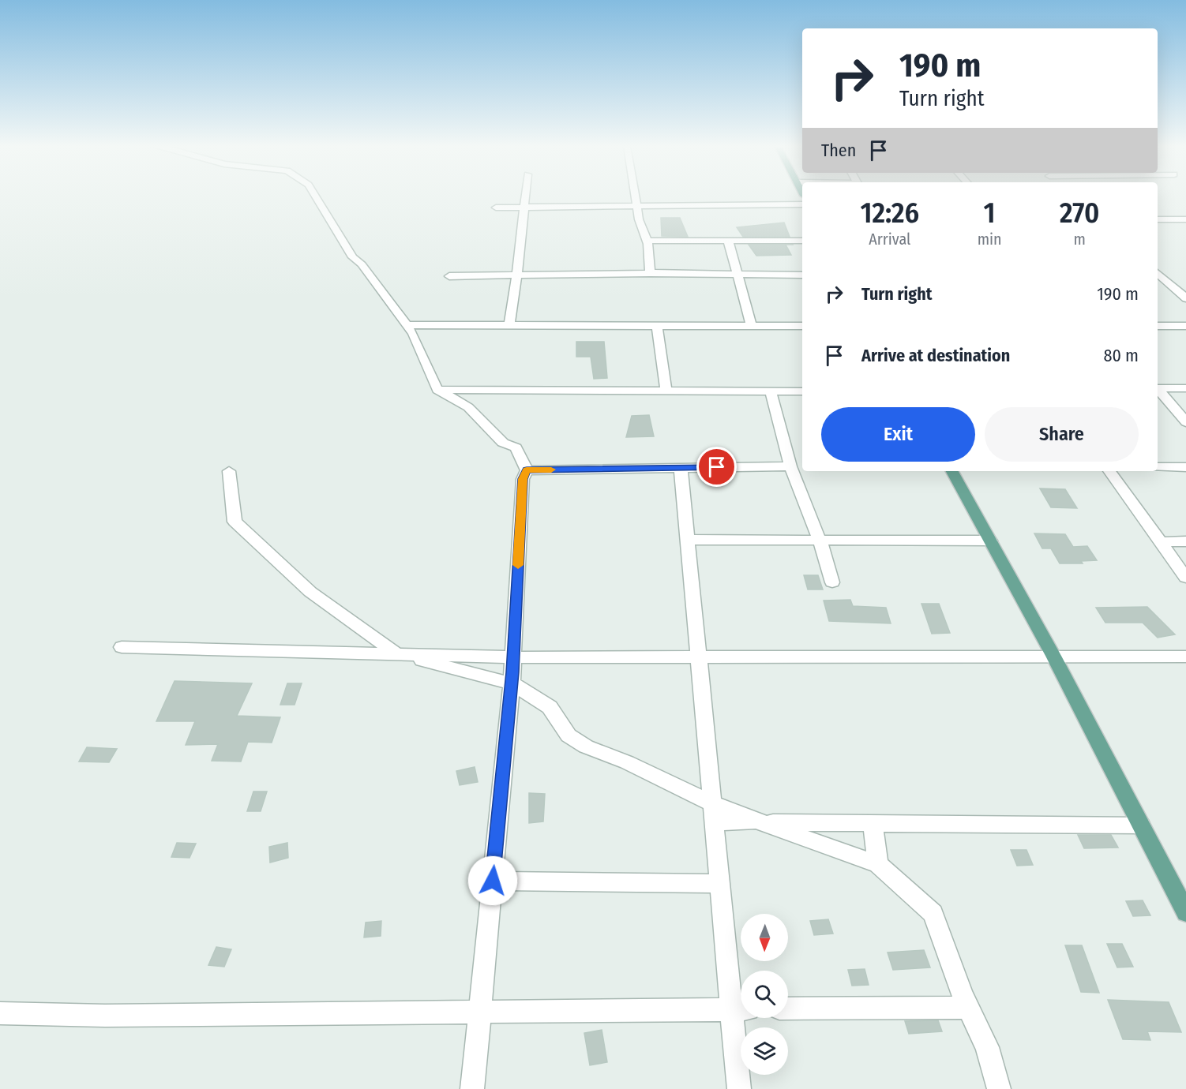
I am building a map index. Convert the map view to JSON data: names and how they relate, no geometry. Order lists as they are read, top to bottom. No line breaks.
{"north":"bottom","page":{"turn":["190 m","Turn right"],"then":"Then","eta":["12:26","Arrival","1","min","270","m"],"list":[{"name":"Turn right","value":"190 m"},{"name":"Arrive at destination","value":"80 m"}],"buttons":["Exit","Share"]}}
